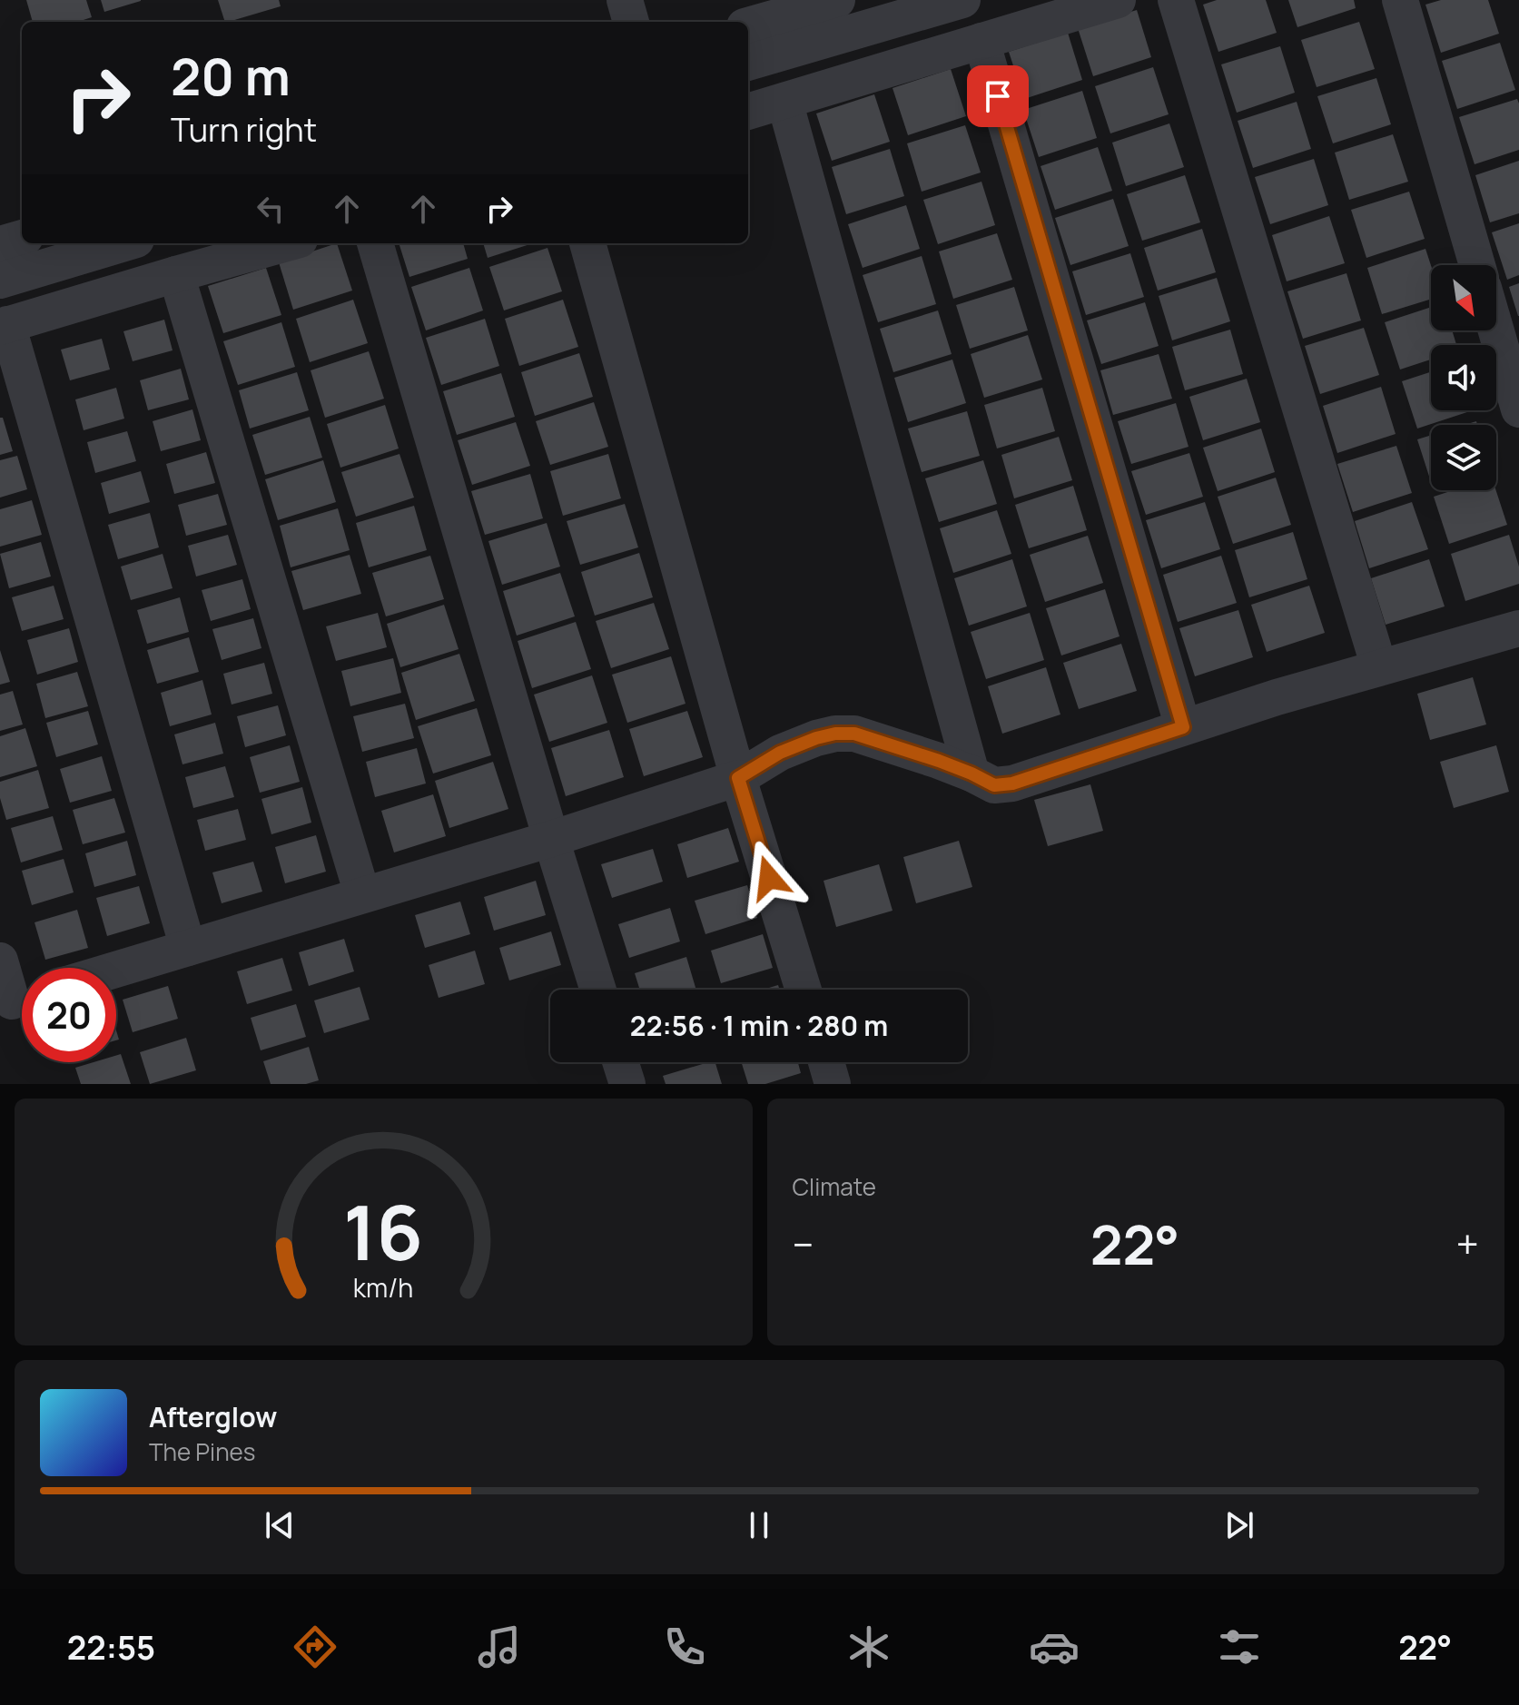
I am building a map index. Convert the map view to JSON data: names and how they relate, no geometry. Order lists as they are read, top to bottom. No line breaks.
{"north":"bottom right","page":{"turn":["20 m","Turn right"],"limit":"20","trip":"22:56 · 1 min · 280 m","tile":"Climate","heat":["−","22°","+"],"song":["Afterglow","The Pines"],"tabs":["22:55","22°"],"gauge":["16","km/h"]}}
